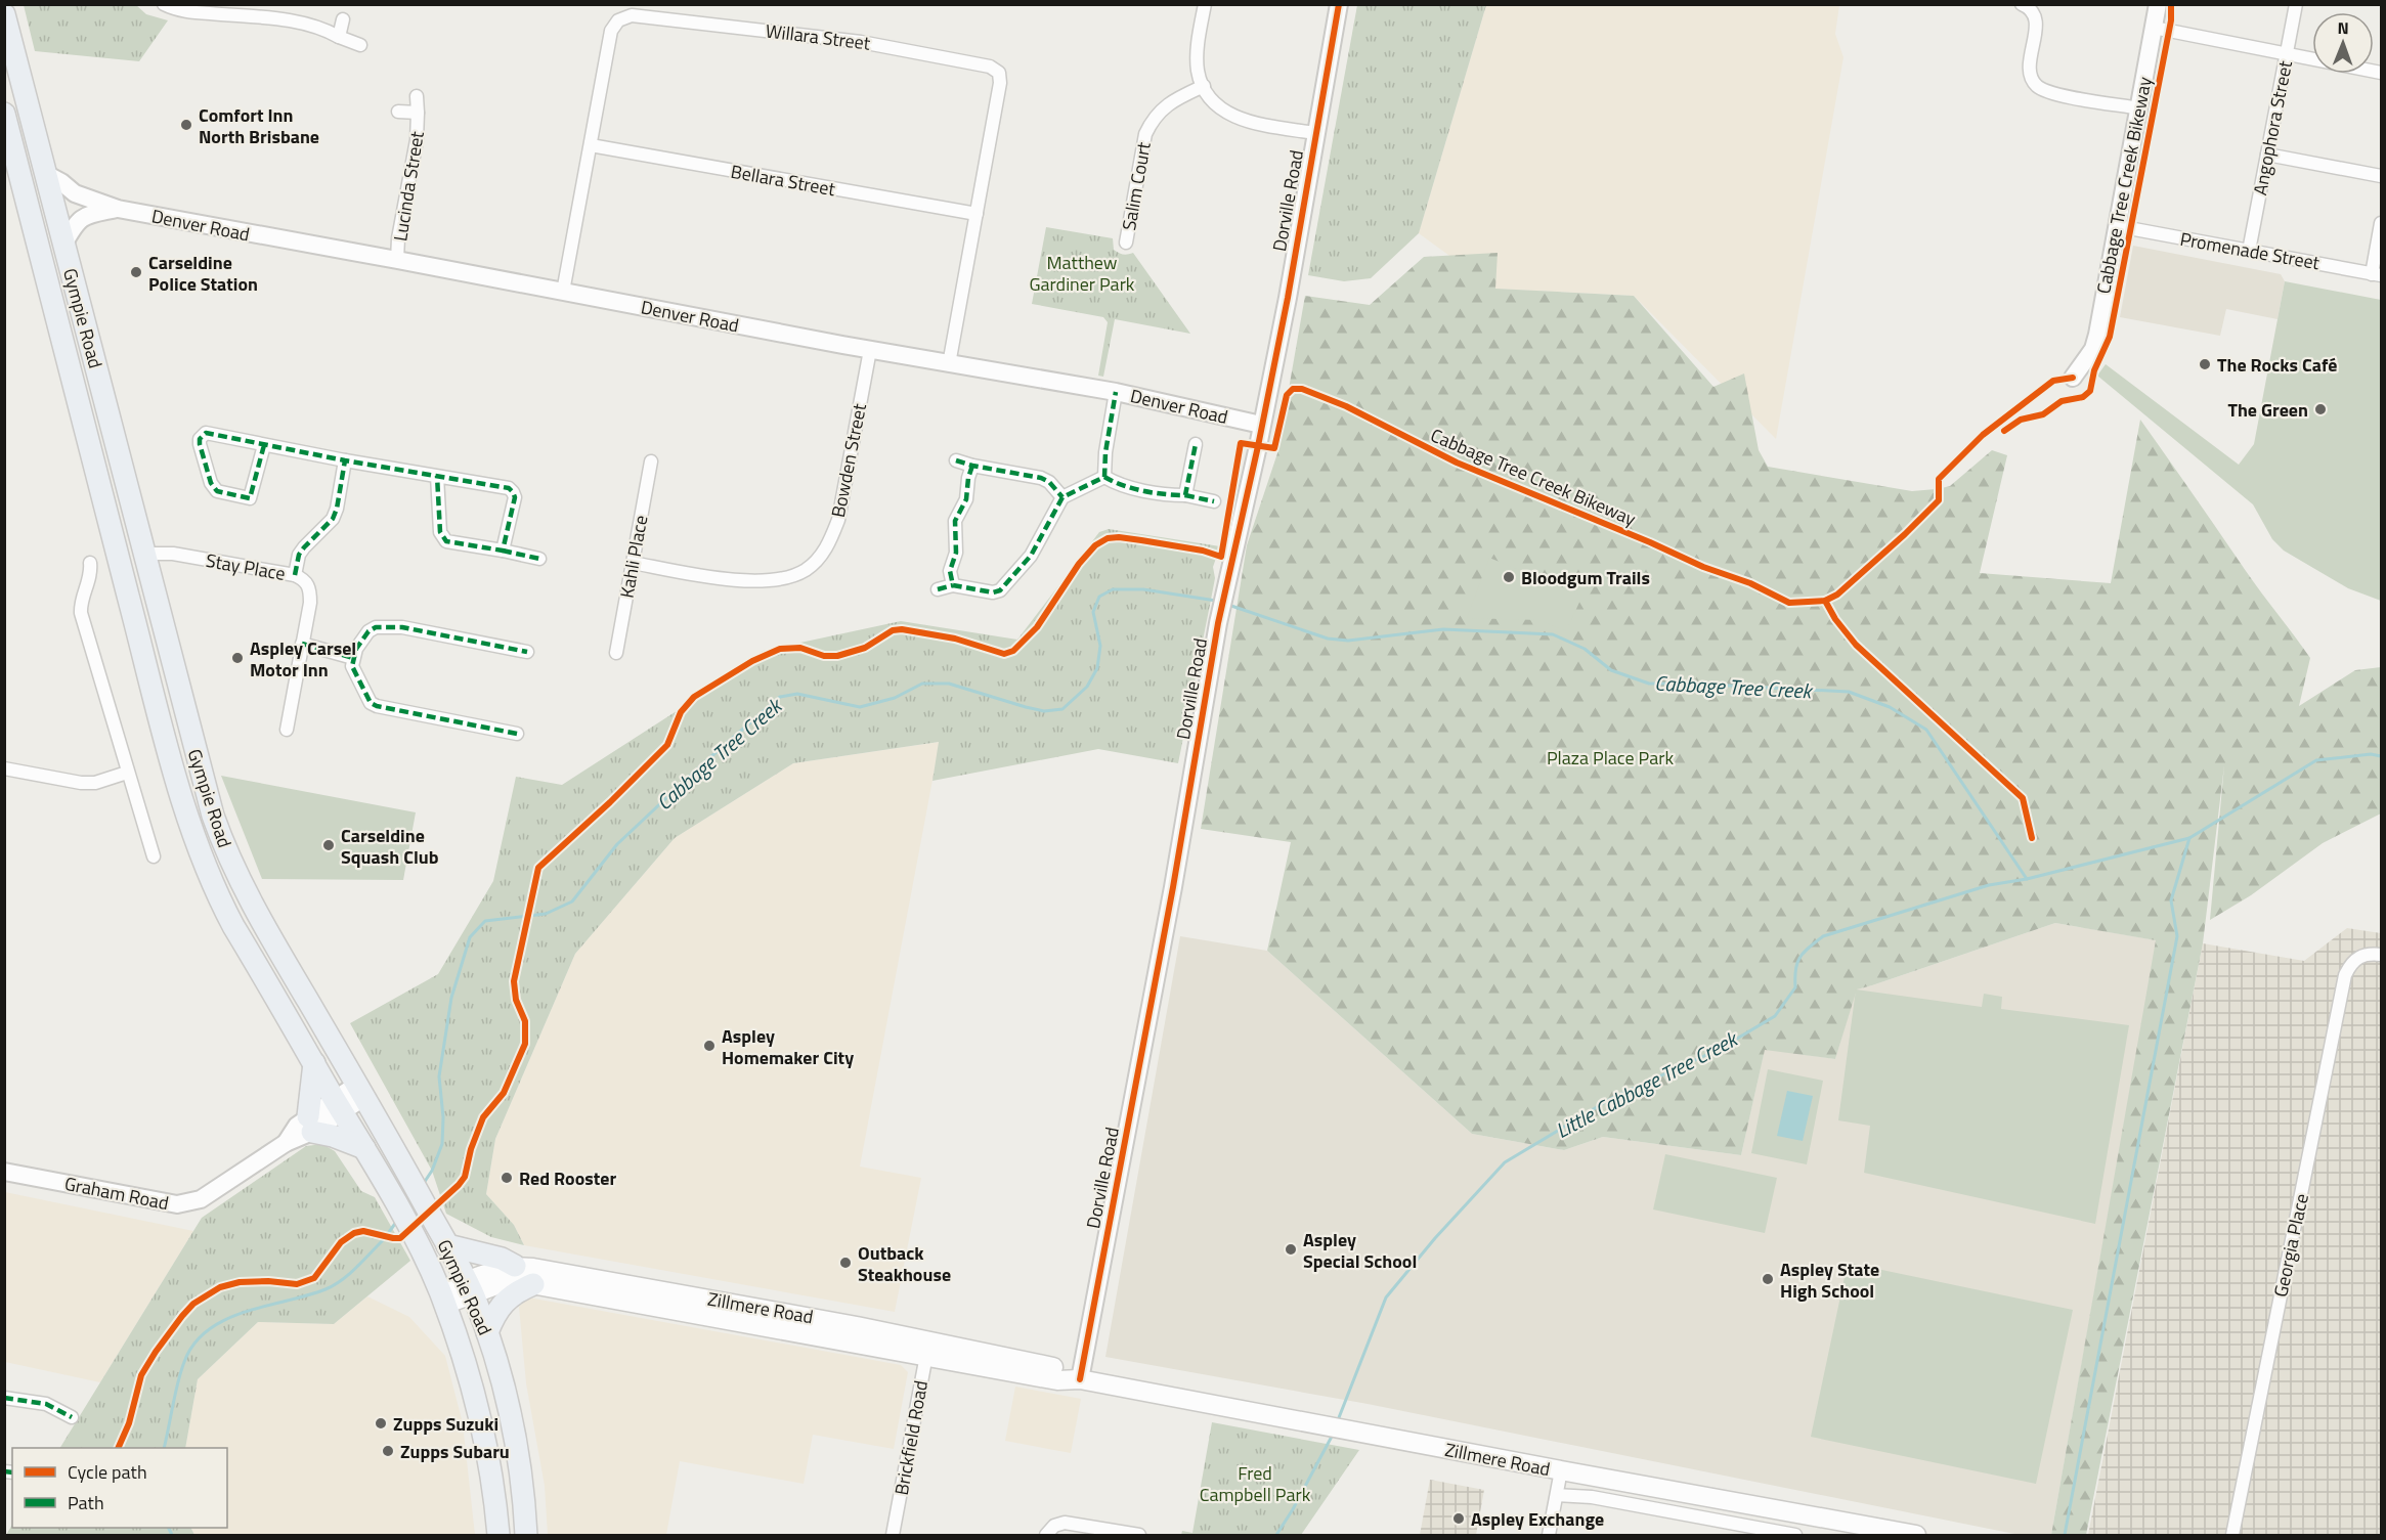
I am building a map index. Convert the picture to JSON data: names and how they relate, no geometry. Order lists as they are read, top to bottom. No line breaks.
{"streets":{"highway":["Gympie Road"],"main road":["Zillmere Road"],"street":["Willara Street","Angophora Street","Bellara Street","Lucinda Street","Salim Court","Dorville Road","Denver Road","Promenade Street","Bowden Street","Kahli Place","Stay Place","Graham Road","Georgia Place","Brickfield Road"],"cycle path":["Cabbage Tree Creek Bikeway"]},"crossings":[["Willara Street","Bellara Street"],["Willara Street","Denver Road"],["Angophora Street","Promenade Street"],["Lucinda Street","Denver Road"],["Dorville Road","Denver Road"],["Dorville Road","Zillmere Road"],["Denver Road","Gympie Road"],["Denver Road","Bowden Street"],["Gympie Road","Stay Place"],["Gympie Road","Graham Road"],["Gympie Road","Zillmere Road"],["Bowden Street","Kahli Place"],["Zillmere Road","Brickfield Road"]],"water":["Cabbage Tree Creek","Little Cabbage Tree Creek"],"parks":["Matthew Gardiner Park","Plaza Place Park","Fred Campbell Park"],"places":["Comfort Inn North Brisbane","Carseldine Police Station","The Rocks Café","The Green","Bloodgum Trails","Aspley Carsel Motor Inn","Carseldine Squash Club","Aspley Homemaker City","Red Rooster","Aspley Special School","Outback Steakhouse","Aspley State High School","Zupps Suzuki","Zupps Subaru","Aspley Exchange"],"legend":["Cycle path","Path"],"north":"top"}
